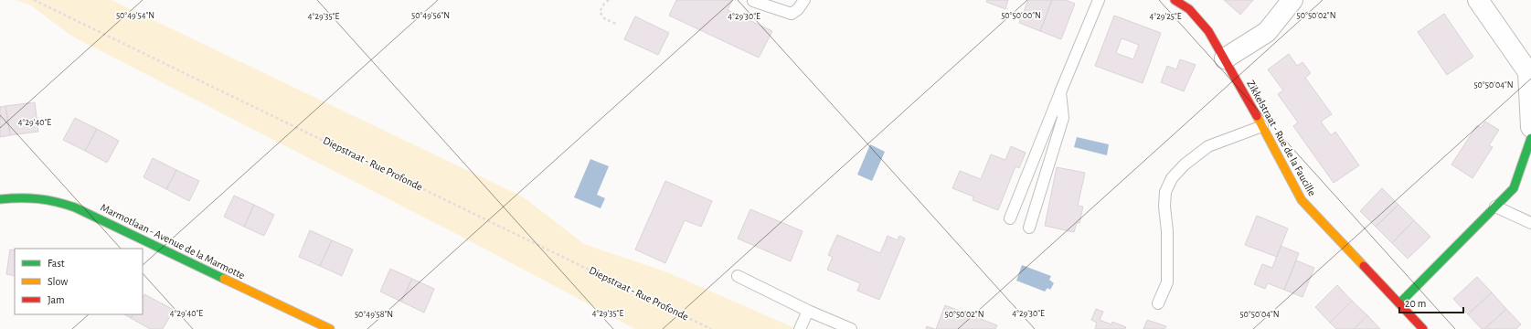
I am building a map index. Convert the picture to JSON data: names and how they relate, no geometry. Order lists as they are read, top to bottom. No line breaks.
{"streets":{"street":["Zikkelstraat - Rue de la Faucille","Marmotlaan - Avenue de la Marmotte"],"path":["Diepstraat - Rue Profonde"]},"legend":["Fast","Slow","Jam"],"scale_bar":"20 m","coordinates":["50°49'54\"N","50°49'56\"N","50°50'00\"N","50°50'02\"N","4°29'35\"E","4°29'30\"E","4°29'25\"E","50°50'04\"N","4°29'40\"E","50°49'58\"N"]}
